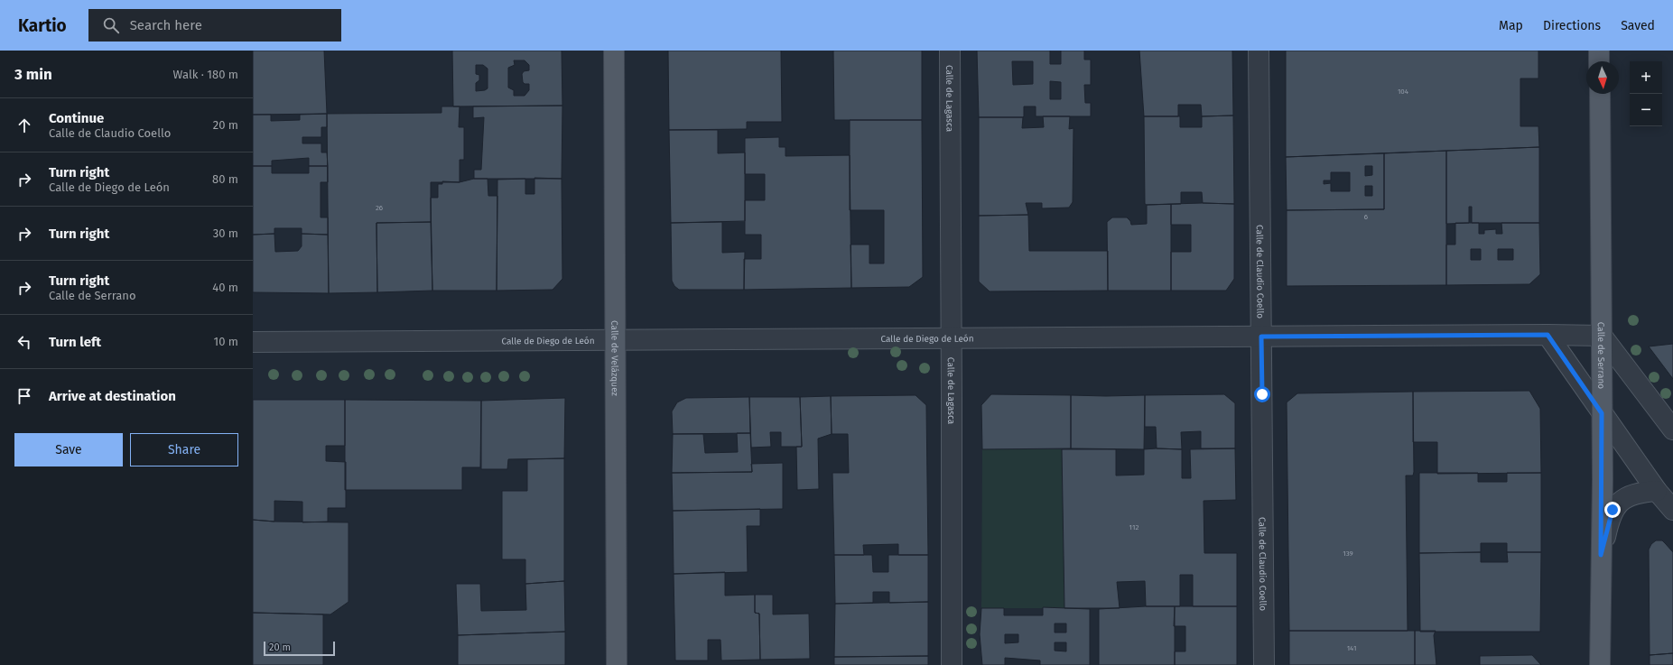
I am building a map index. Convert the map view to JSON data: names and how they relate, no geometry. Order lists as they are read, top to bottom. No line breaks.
{"streets":{"main road":["Calle de Serrano","Calle de Velázquez"],"street":["Calle de Lagasca","Calle de Claudio Coello","Calle de Diego de León"]},"crossings":[["Calle de Lagasca","Calle de Diego de León"],["Calle de Claudio Coello","Calle de Diego de León"],["Calle de Diego de León","Calle de Serrano"],["Calle de Diego de León","Calle de Velázquez"]],"house_numbers":["104","26","6","112","139","141"],"scale_bar":"20 m","north":"bottom","page":{"header":"Kartio","search":"Search here","nav":["Map","Directions","Saved"],"heading":["3 min","Walk · 180 m"],"map_buttons":["+","−"],"list":[["Continue","Calle de Claudio Coello","20 m"],["Turn right","Calle de Diego de León","80 m"],["Turn right","30 m"],["Turn right","Calle de Serrano","40 m"],["Turn left","10 m"],"Arrive at destination"],"buttons":["Save","Share"],"scale":"20 m"}}
